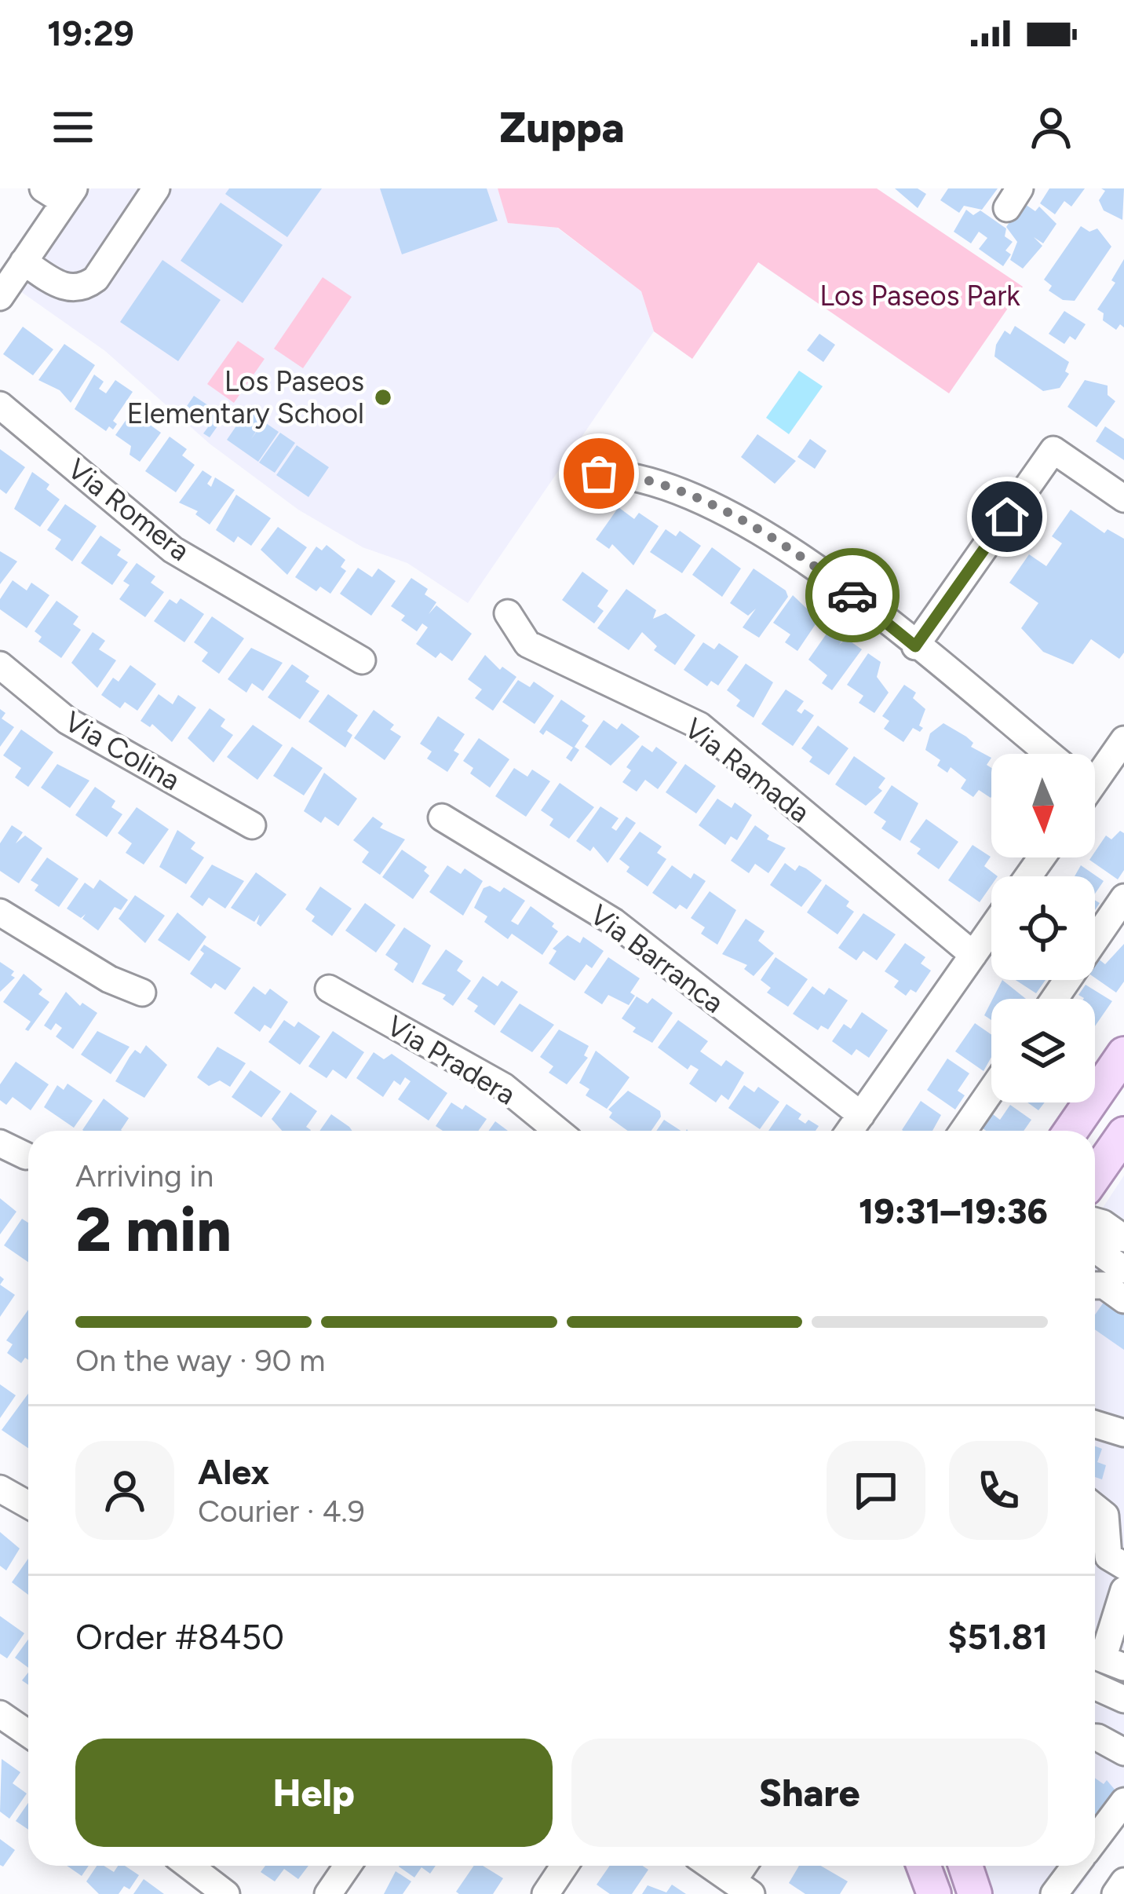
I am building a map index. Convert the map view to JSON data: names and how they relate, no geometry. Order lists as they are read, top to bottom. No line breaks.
{"streets":{"street":["Via Romera","Via Colina","Via Ramada","Via Barranca","Via Pradera"]},"parks":["Los Paseos Park"],"places":["Los Paseos Elementary School"],"north":"bottom","page":{"status":"19:29","header":"Zuppa","heading":["2 min","Arriving in","19:31–19:36"],"panel":["Alex","Courier · 4.9","Order #8450","$51.81"],"bar":"On the way · 90 m","buttons":["Help","Share"]}}
